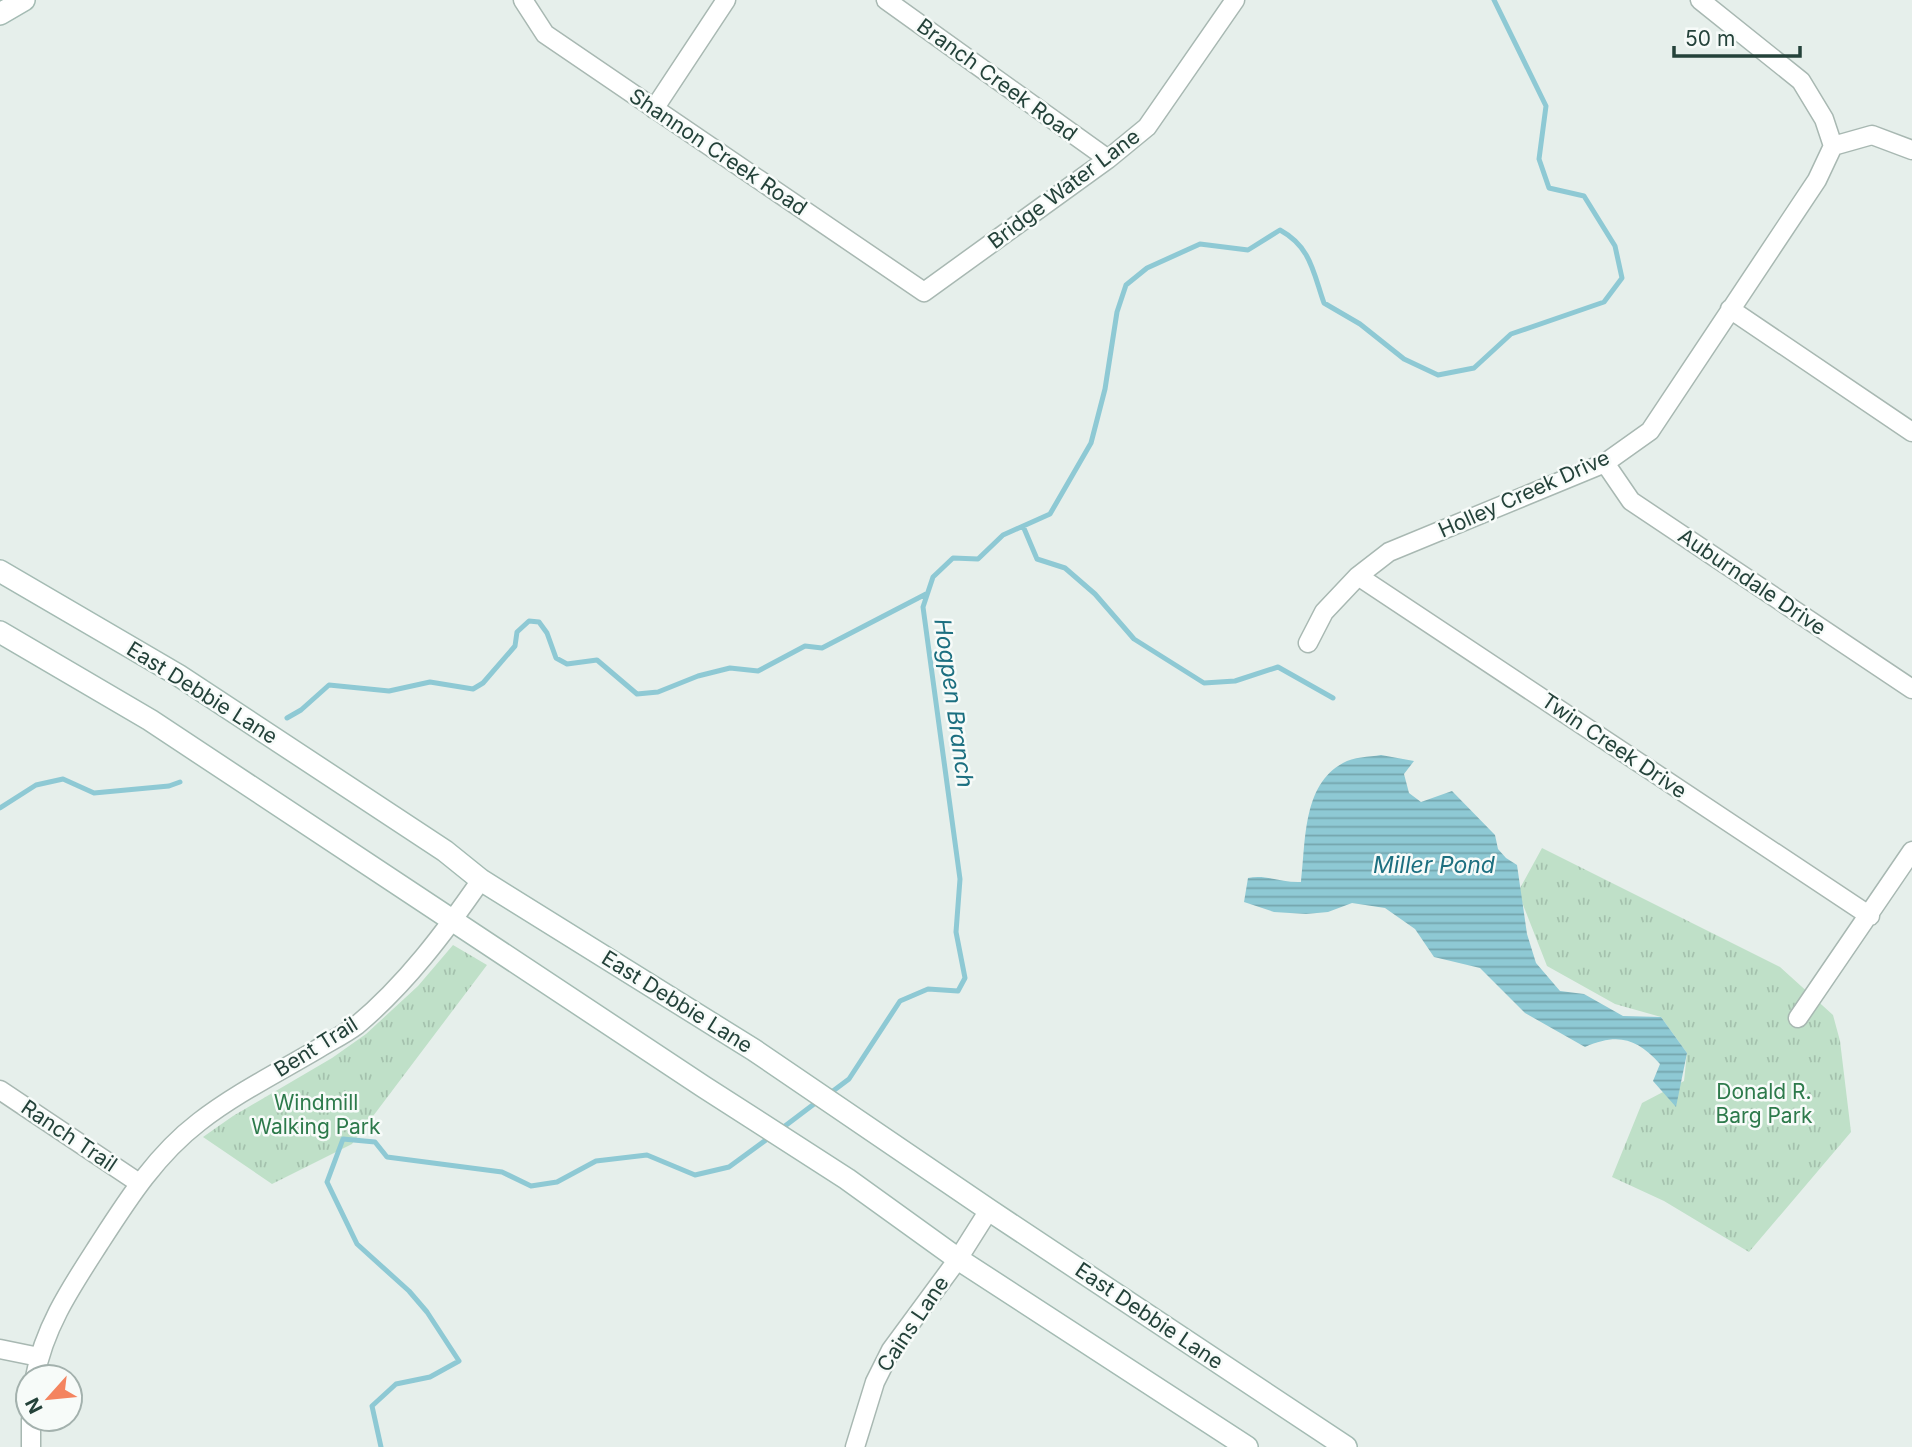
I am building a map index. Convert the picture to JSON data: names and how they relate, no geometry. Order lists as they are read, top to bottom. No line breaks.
{"streets":{"main road":["East Debbie Lane"],"street":["Branch Creek Road","Shannon Creek Road","Bridge Water Lane","Holley Creek Drive","Auburndale Drive","Twin Creek Drive","Bent Trail","Ranch Trail","Cains Lane"]},"crossings":[["Branch Creek Road","Bridge Water Lane"],["Shannon Creek Road","Bridge Water Lane"],["Holley Creek Drive","Auburndale Drive"],["Holley Creek Drive","Twin Creek Drive"],["East Debbie Lane","Bent Trail"],["East Debbie Lane","Cains Lane"],["Bent Trail","Ranch Trail"]],"water":["Hogpen Branch","Miller Pond"],"parks":["Donald R. Barg Park","Windmill Walking Park"],"scale_bar":"50 m","north":"bottom left"}
